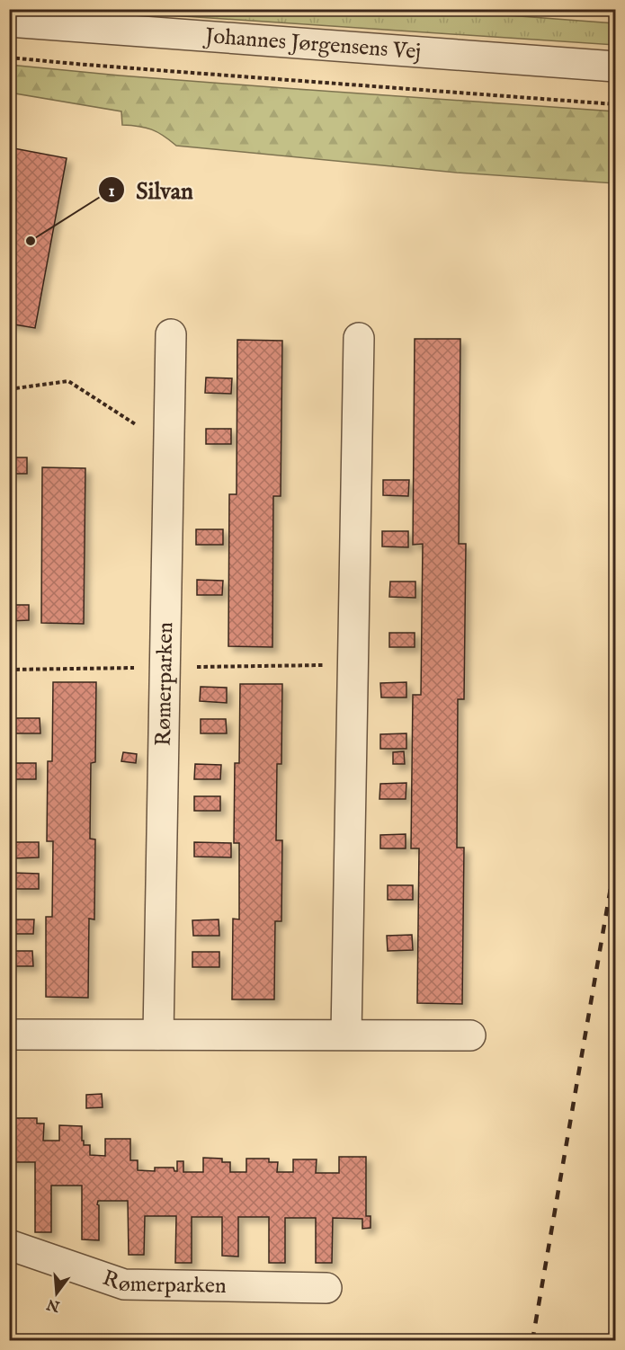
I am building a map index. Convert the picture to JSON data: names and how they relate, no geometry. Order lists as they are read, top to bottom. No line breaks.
{"streets":{"street":["Johannes Jørgensens Vej","Rømerparken"]},"places":["Silvan"],"north":"bottom"}
